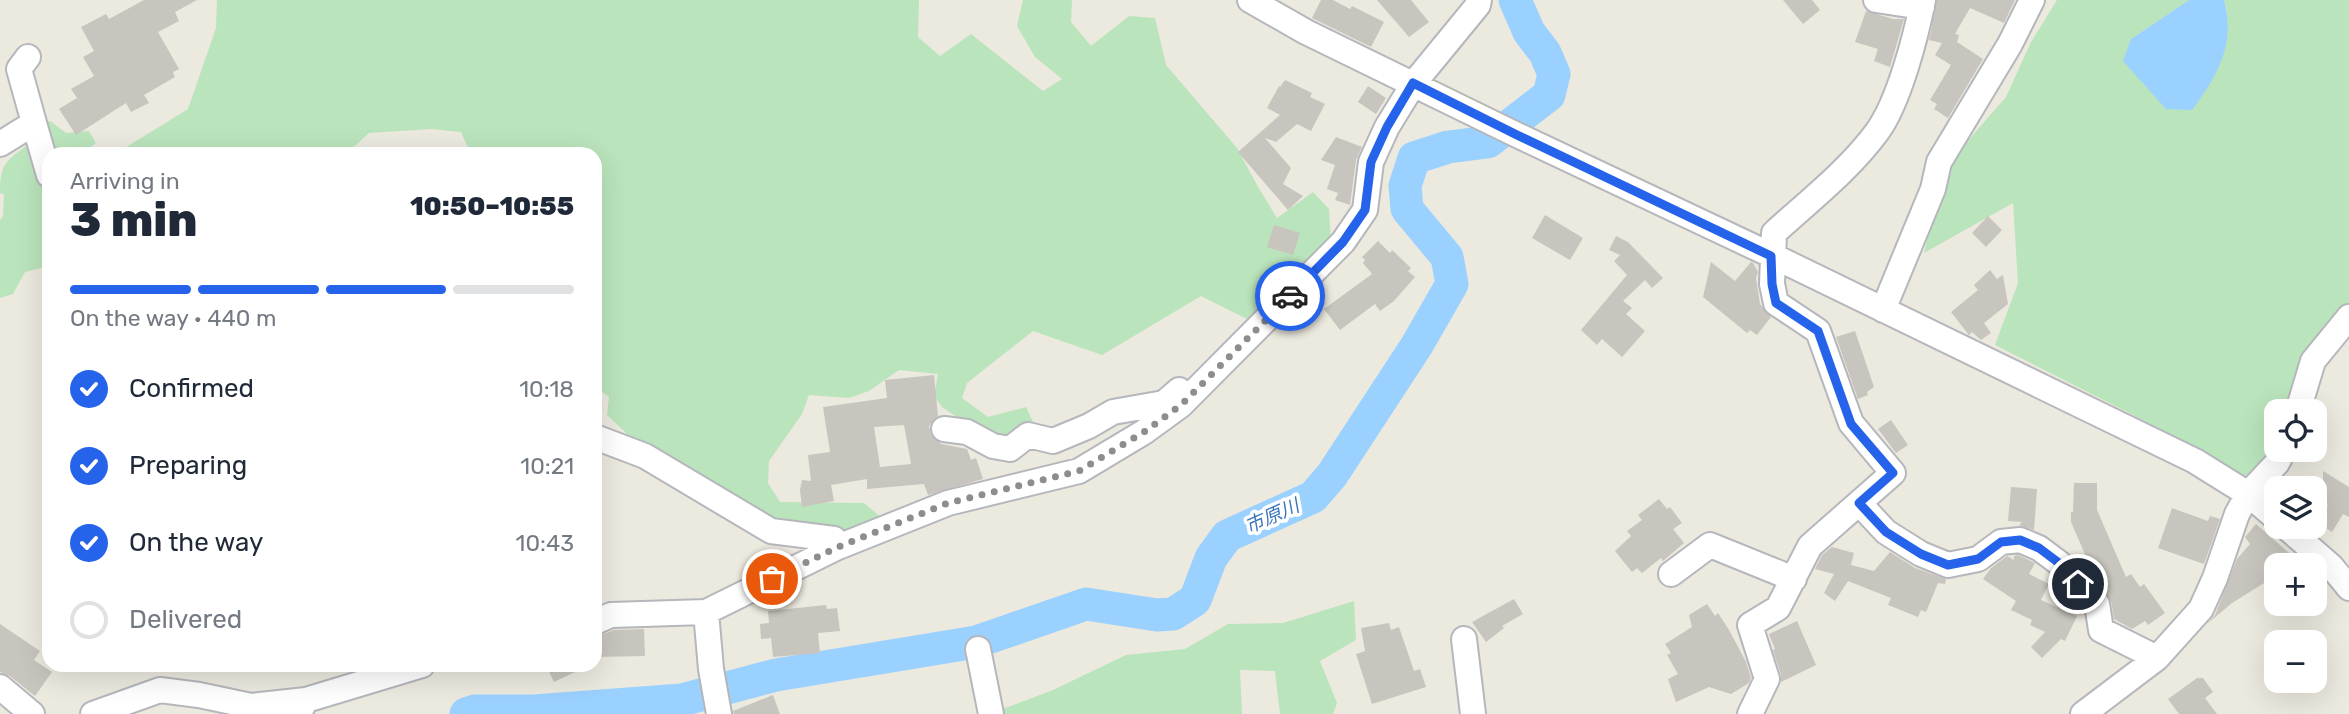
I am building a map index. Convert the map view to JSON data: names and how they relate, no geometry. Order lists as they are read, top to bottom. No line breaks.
{"water":["市原川"],"page":{"heading":["3 min","Arriving in","10:50–10:55"],"bar":"On the way · 440 m","list":[["Confirmed","10:18"],["Preparing","10:21"],["On the way","10:43"],"Delivered"],"map_buttons":["+","−"]}}
